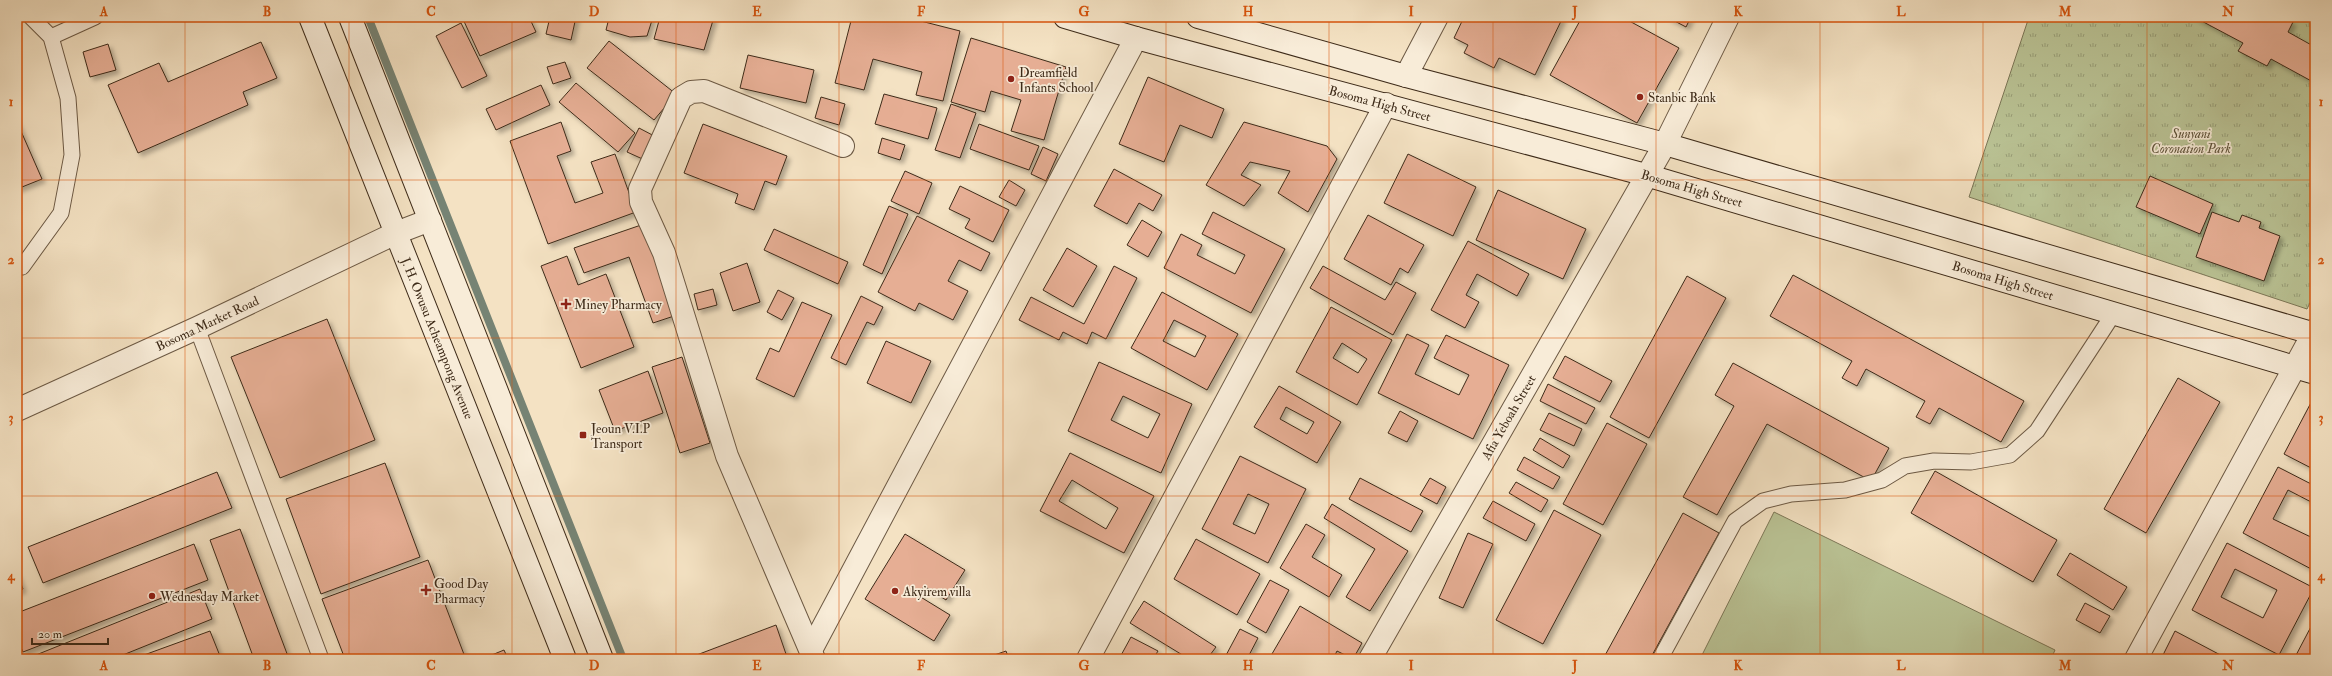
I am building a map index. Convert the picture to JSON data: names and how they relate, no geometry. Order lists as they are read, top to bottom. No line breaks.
{"streets":{"street":["Bosoma High Street","Bosoma Market Road","J. H. Owusu Acheampong Avenue","Afia Yeboah Street"]},"crossings":[["Bosoma High Street","Afia Yeboah Street"],["Bosoma Market Road","J. H. Owusu Acheampong Avenue"]],"parks":["Sunyani Coronation Park"],"places":{"other":["Dreamfield Infants School","Stanbic Bank","Akyirem villa","Wednesday Market"],"health":["Miney Pharmacy","Good Day Pharmacy"],"transit":["Jeoun V.I.P Transport"]},"scale_bar":"20 m","grid":{"columns":["A","B","C","D","E","F","G","H","I","J","K","L","M","N"],"rows":["1","2","3","4"]}}
